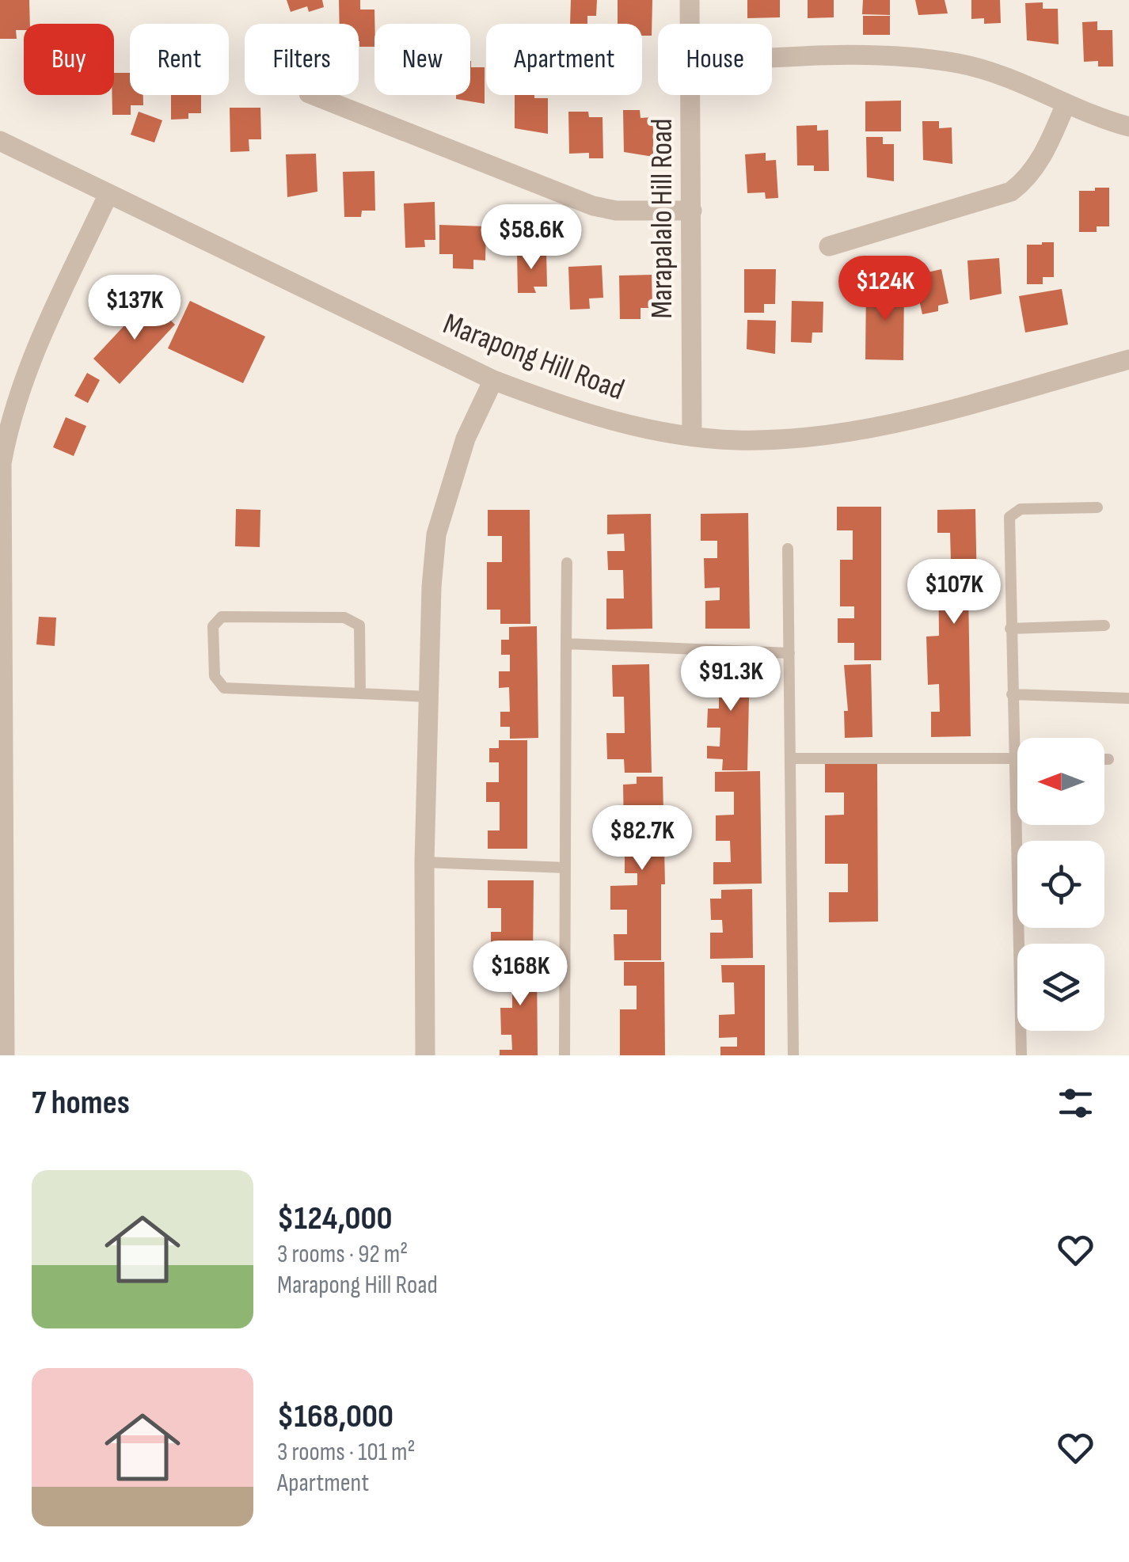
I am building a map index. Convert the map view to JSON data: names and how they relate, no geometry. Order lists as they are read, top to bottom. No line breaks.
{"streets":{"street":["Marapalalo Hill Road","Marapong Hill Road"]},"crossings":[["Marapalalo Hill Road","Marapong Hill Road"]],"north":"left","page":{"chip":["Buy","Rent","Filters","New","Apartment","House"],"price":["$58.6K","$124K","$137K","$107K","$91.3K","$82.7K","$168K"],"heading":"7 homes","list":[{"name":"$124,000","note":"3 rooms · 92 m² · Marapong Hill Road"},{"name":"$168,000","note":"3 rooms · 101 m² · Apartment"}]}}
